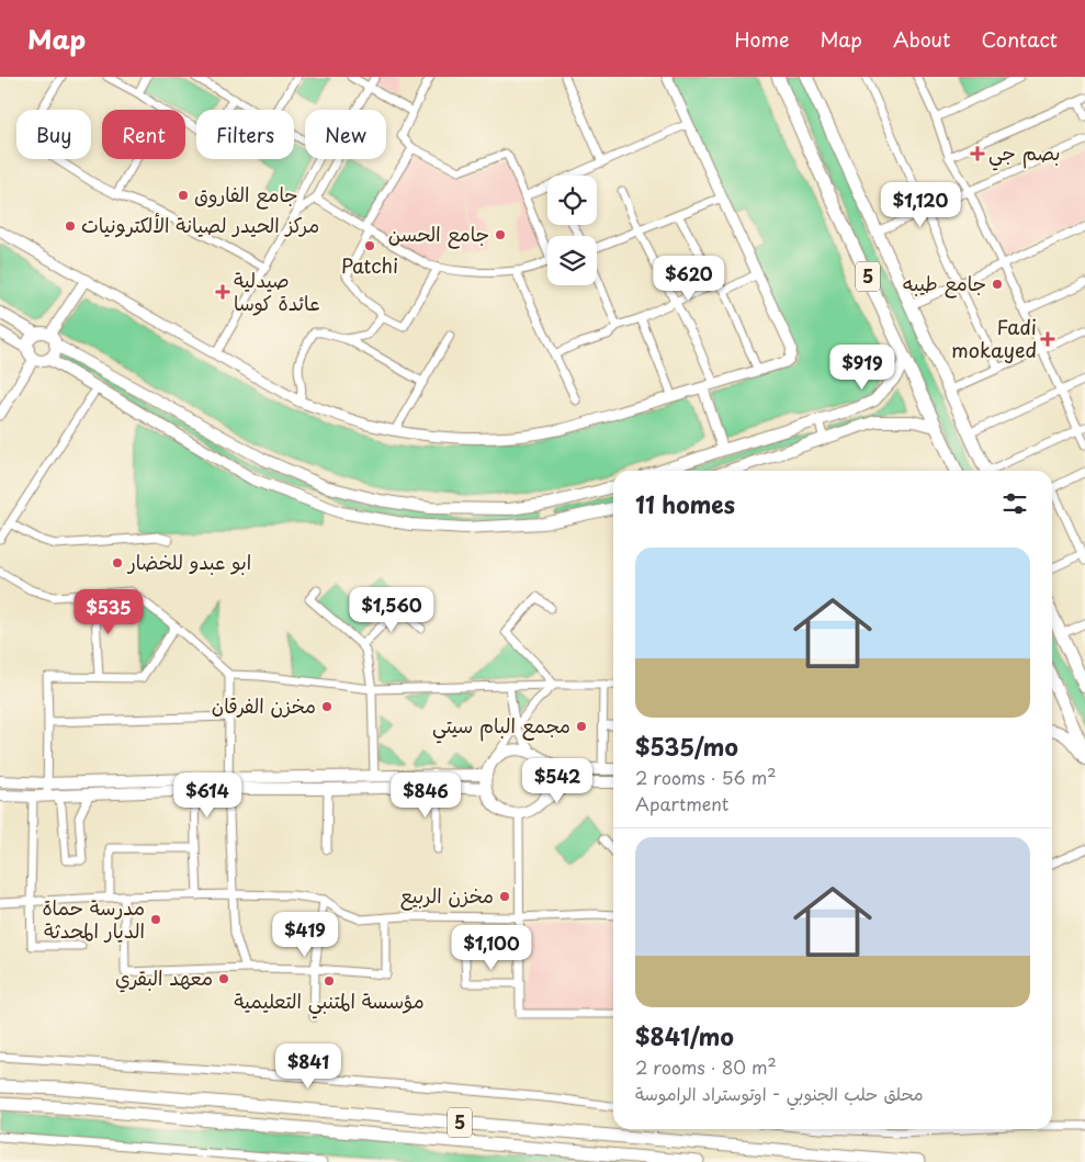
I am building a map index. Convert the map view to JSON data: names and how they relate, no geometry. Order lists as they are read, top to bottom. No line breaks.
{"streets":{"highway":["5"]},"places":{"health":["بصم جي","صيدلية عائدة كوسا","Fadi mokayed"],"other":["جامع الفاروق","مركز الحيدر لصيانة الألكترونيات","جامع الحسن","Patchi","جامع طيبه","ابو عبدو للخضار","مخزن الفرقان","مجمع البام سيتي","مخزن الربيع","مدرسة حماة الديار المحدثة","معهد البقري","مؤسسة المتنبي التعليمية"]},"page":{"header":"Map","nav":["Home","Map","About","Contact"],"chip":["Buy","Rent","Filters","New"],"price":["$1,120","$620","$919","$1,560","$535","$542","$614","$846","$419","$1,100","$841"],"heading":"11 homes","list":[{"name":"$535/mo","note":"2 rooms · 56 m² · Apartment"},{"name":"$841/mo","note":"2 rooms · 80 m² · محلق حلب الجنوبي - اوتوستراد الراموسة"}]}}
